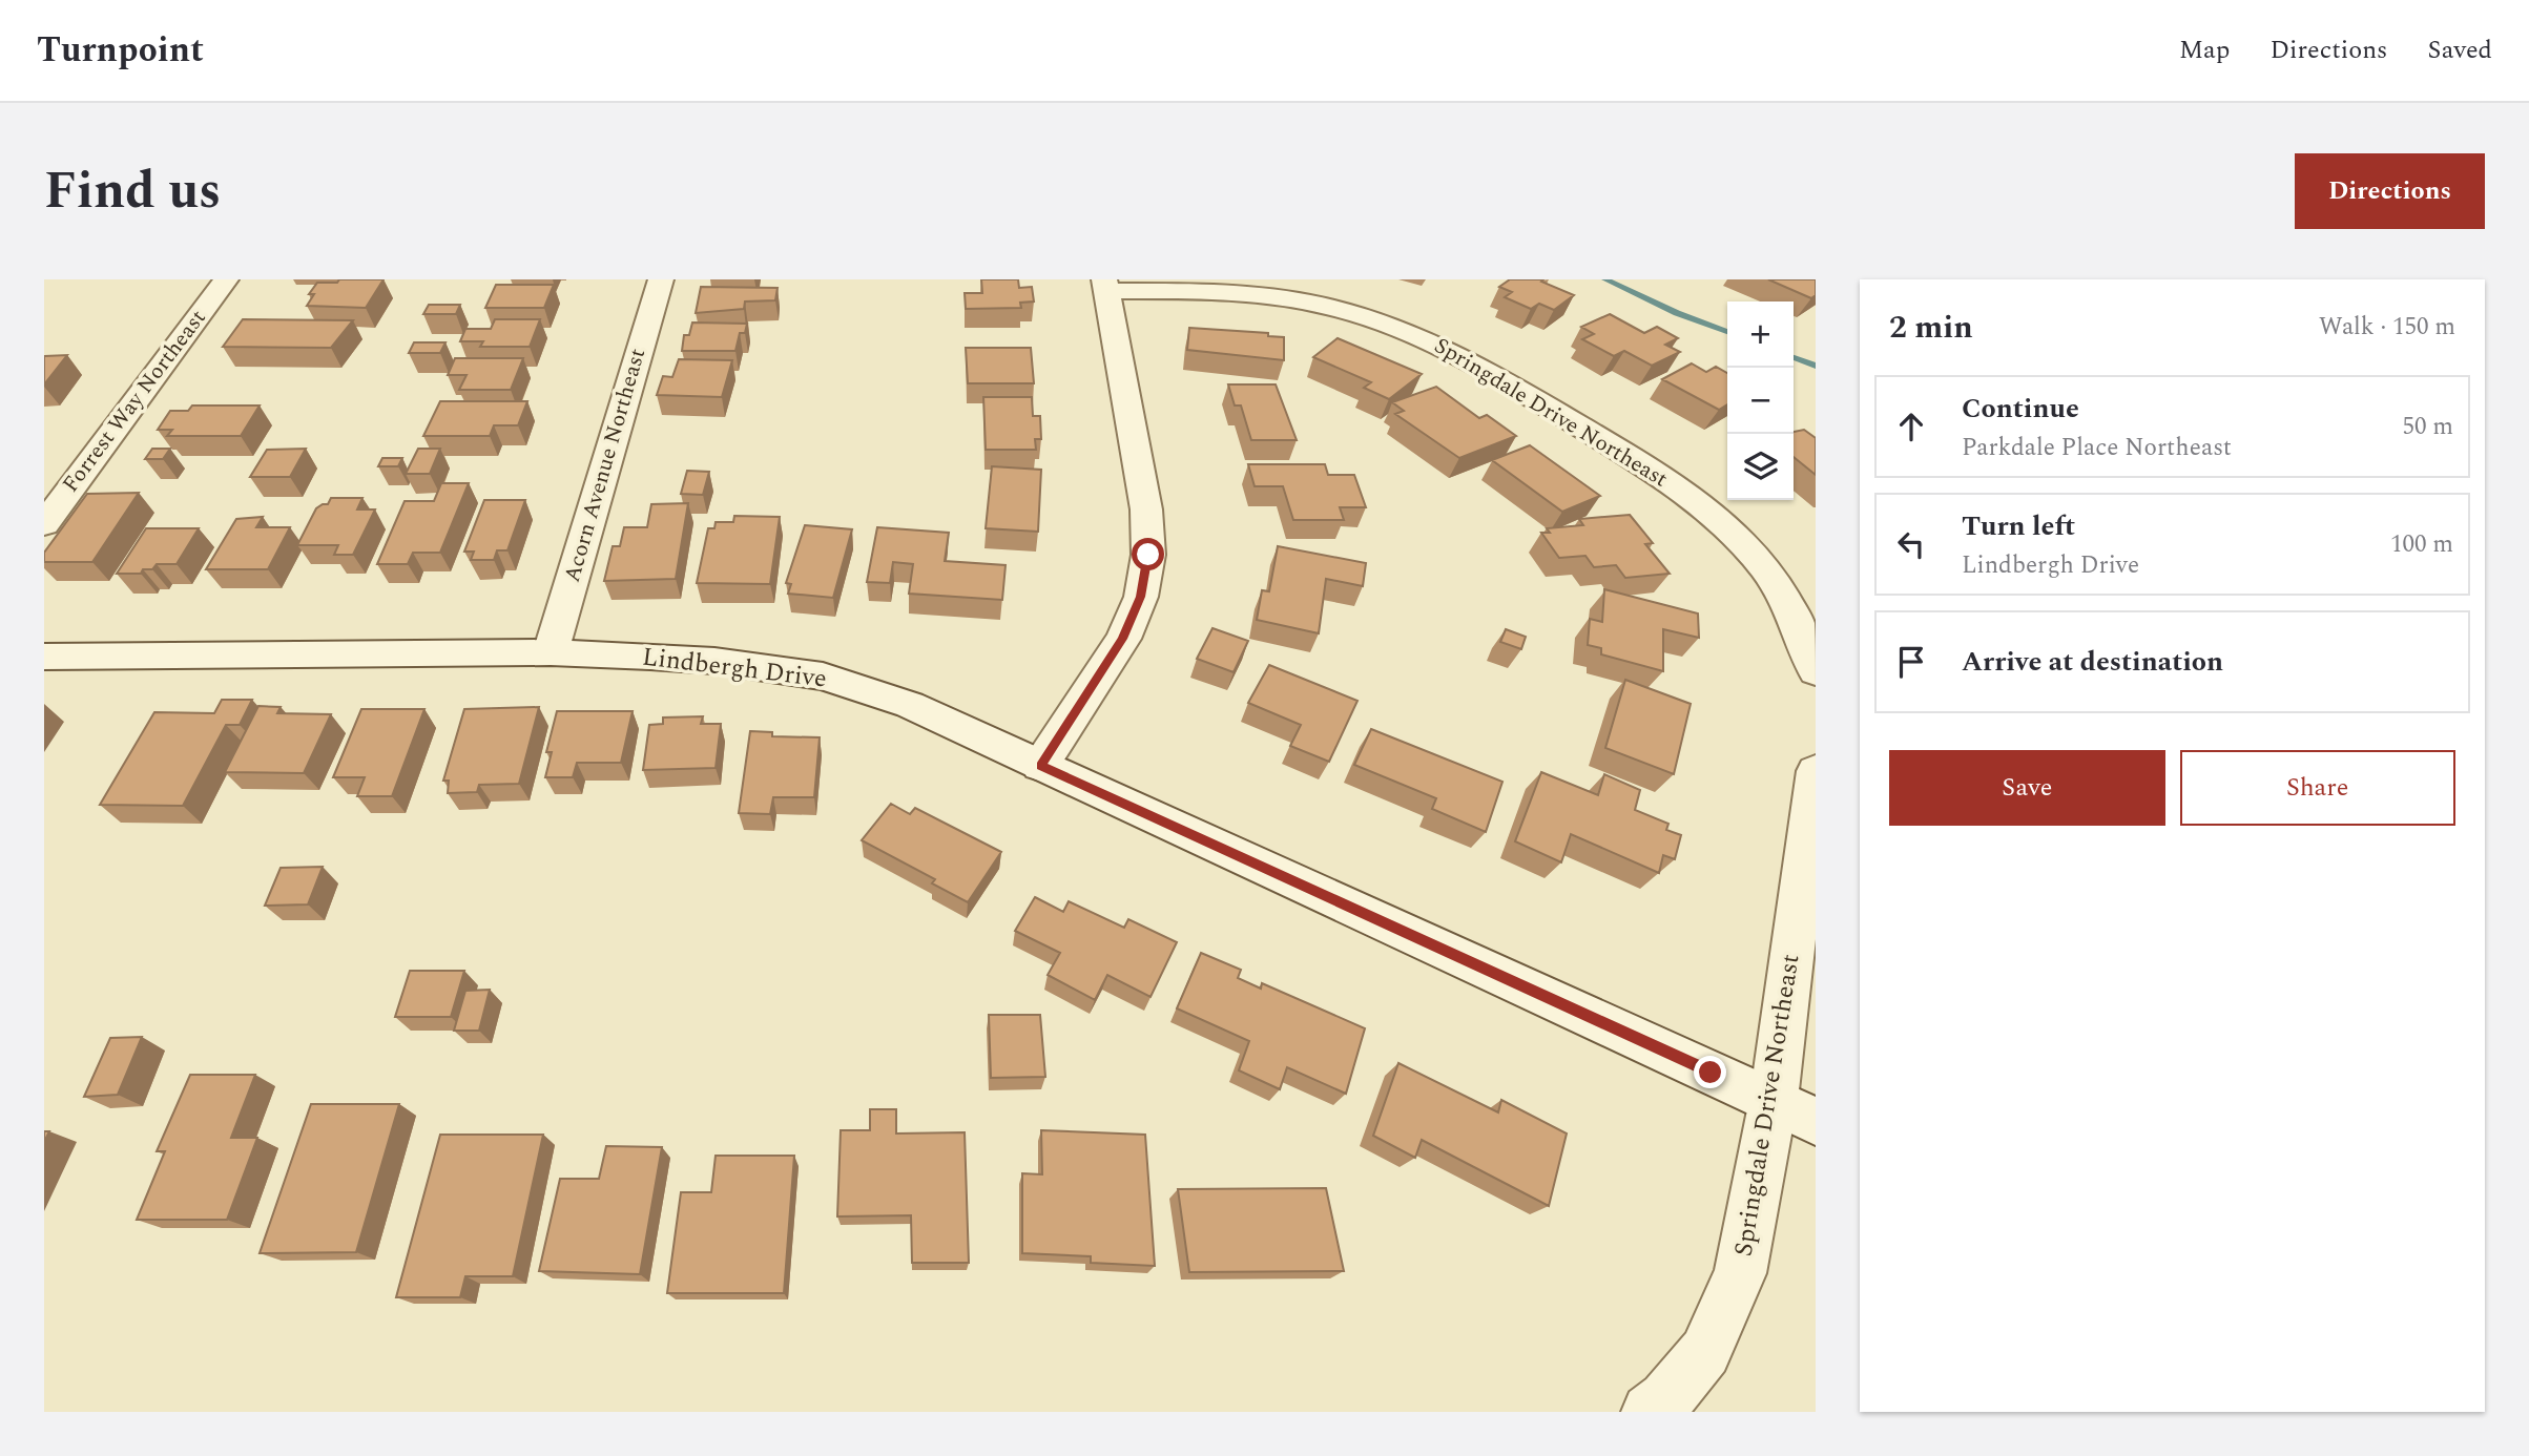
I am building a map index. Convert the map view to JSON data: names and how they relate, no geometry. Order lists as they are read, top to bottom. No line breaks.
{"streets":{"street":["Forrest Way Northeast","Springdale Drive Northeast","Acorn Avenue Northeast","Lindbergh Drive"]},"crossings":[["Springdale Drive Northeast","Lindbergh Drive"],["Acorn Avenue Northeast","Lindbergh Drive"]],"page":{"header":"Turnpoint","nav":["Map","Directions","Saved"],"title":"Find us","buttons":["Directions",["Save","Share"]],"heading":["2 min","Walk · 150 m"],"map_buttons":["+","−"],"list":[["Continue","Parkdale Place Northeast","50 m"],["Turn left","Lindbergh Drive","100 m"],"Arrive at destination"]}}
